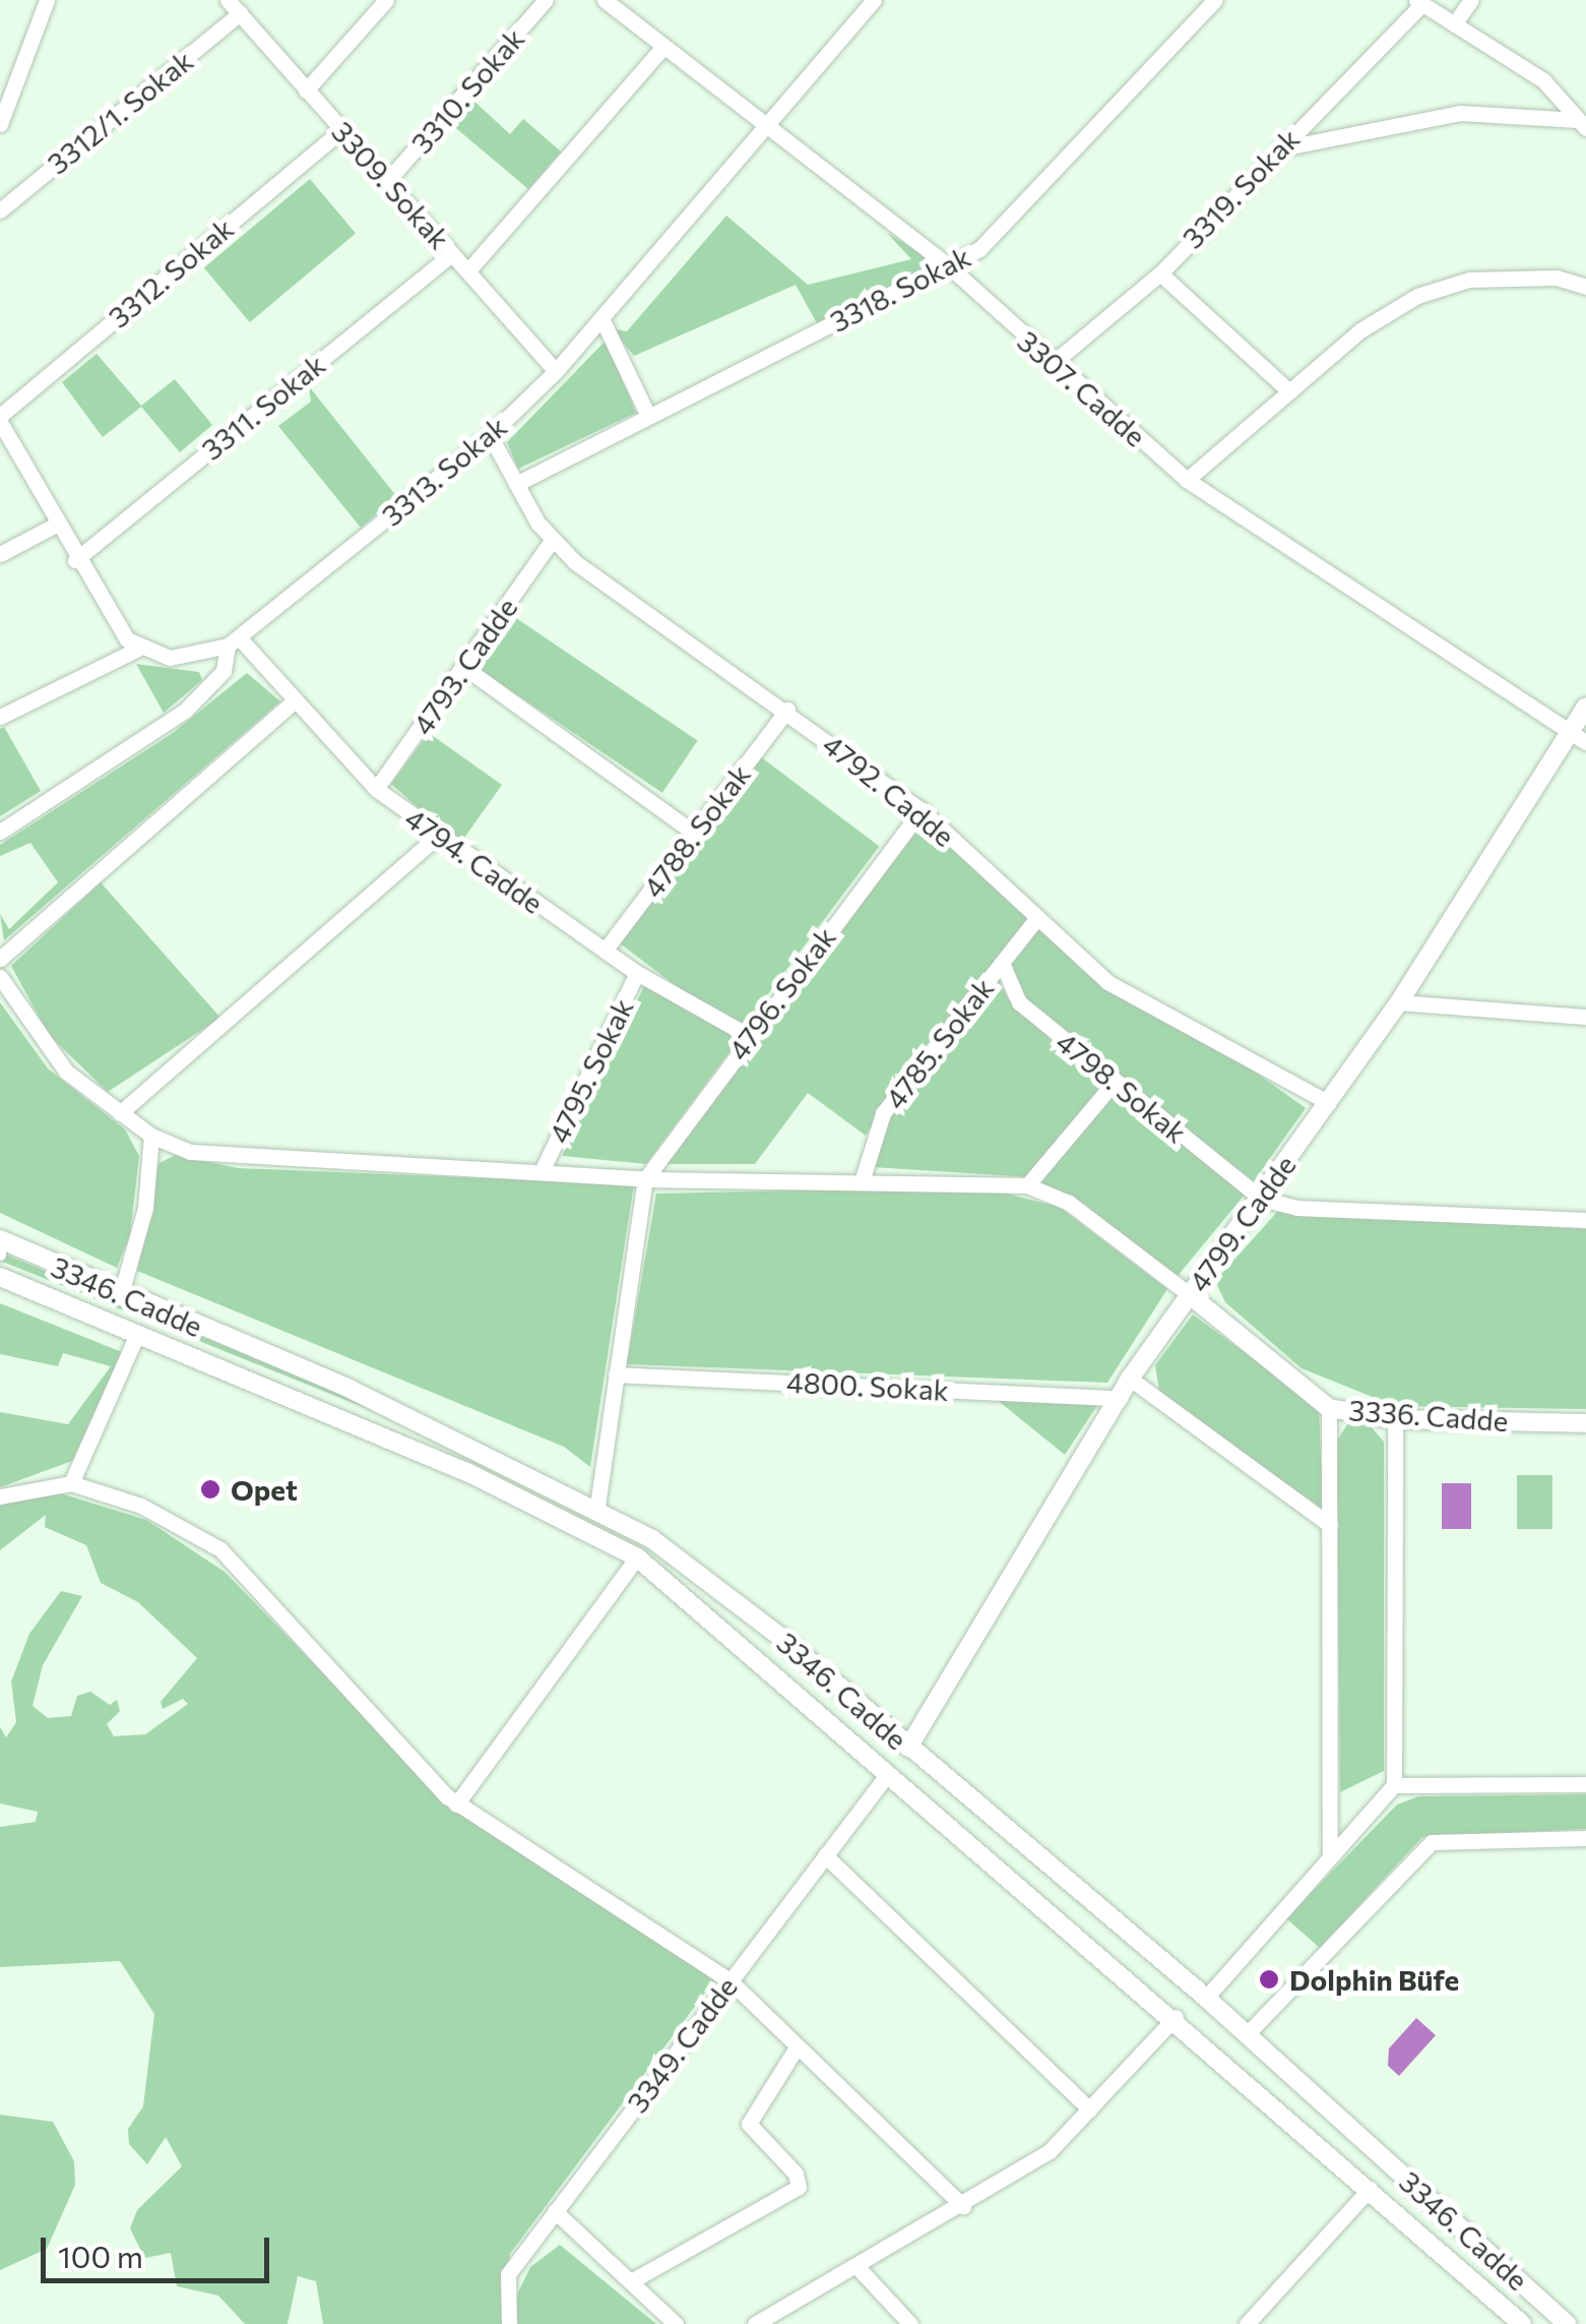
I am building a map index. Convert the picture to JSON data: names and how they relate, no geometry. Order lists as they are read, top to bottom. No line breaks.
{"streets":{"street":["3310. Sokak","3312/1. Sokak","3309. Sokak","3319. Sokak","3312. Sokak","3318. Sokak","3307. Cadde","3311. Sokak","3313. Sokak","4793. Cadde","4792. Cadde","4788. Sokak","4794. Cadde","4796. Sokak","4785. Sokak","4795. Sokak","4798. Sokak","4799. Cadde","3346. Cadde","4800. Sokak","3336. Cadde","3349. Cadde"]},"crossings":[["3310. Sokak","3309. Sokak"],["3312/1. Sokak","3309. Sokak"],["3309. Sokak","3312. Sokak"],["3309. Sokak","3311. Sokak"],["3309. Sokak","3313. Sokak"],["3319. Sokak","3307. Cadde"],["3318. Sokak","3307. Cadde"],["3318. Sokak","4792. Cadde"],["3307. Cadde","3313. Sokak"],["3307. Cadde","4799. Cadde"],["3313. Sokak","4792. Cadde"],["3313. Sokak","4794. Cadde"],["4793. Cadde","4792. Cadde"],["4793. Cadde","4794. Cadde"],["4792. Cadde","4788. Sokak"],["4792. Cadde","4796. Sokak"],["4792. Cadde","4785. Sokak"],["4792. Cadde","4799. Cadde"],["4788. Sokak","4794. Cadde"],["4794. Cadde","4796. Sokak"],["4794. Cadde","4795. Sokak"],["4785. Sokak","4798. Sokak"],["4798. Sokak","4799. Cadde"],["4799. Cadde","3346. Cadde"],["4799. Cadde","4800. Sokak"],["4799. Cadde","3336. Cadde"],["3346. Cadde","3349. Cadde"]],"places":["Opet","Dolphin Büfe"],"scale_bar":"100 m"}
